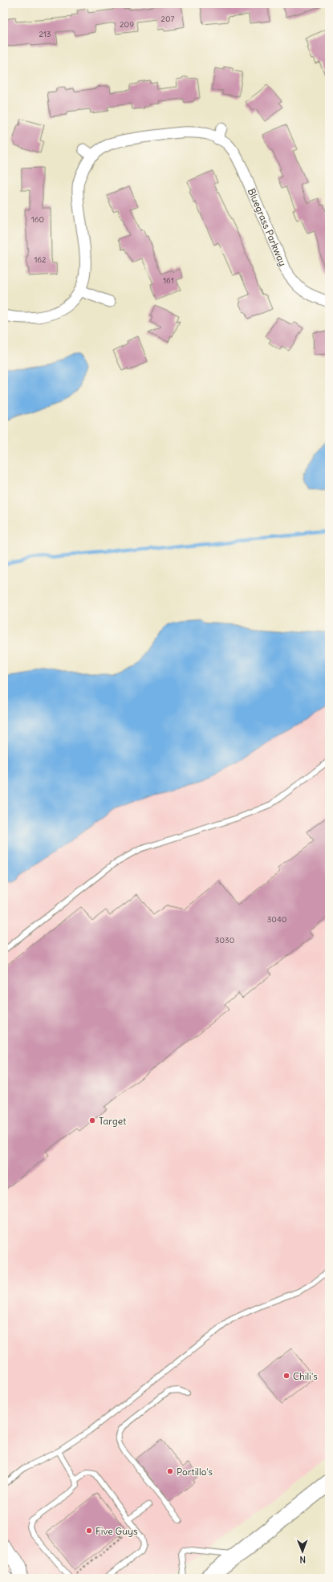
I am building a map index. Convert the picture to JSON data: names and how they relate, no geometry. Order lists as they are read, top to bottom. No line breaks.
{"streets":{"street":["Bluegrass Parkway"]},"places":["Target","Chili's","Portillo's","Five Guys"],"house_numbers":["207","209","213","160","162","161","3040","3030"],"north":"bottom"}
